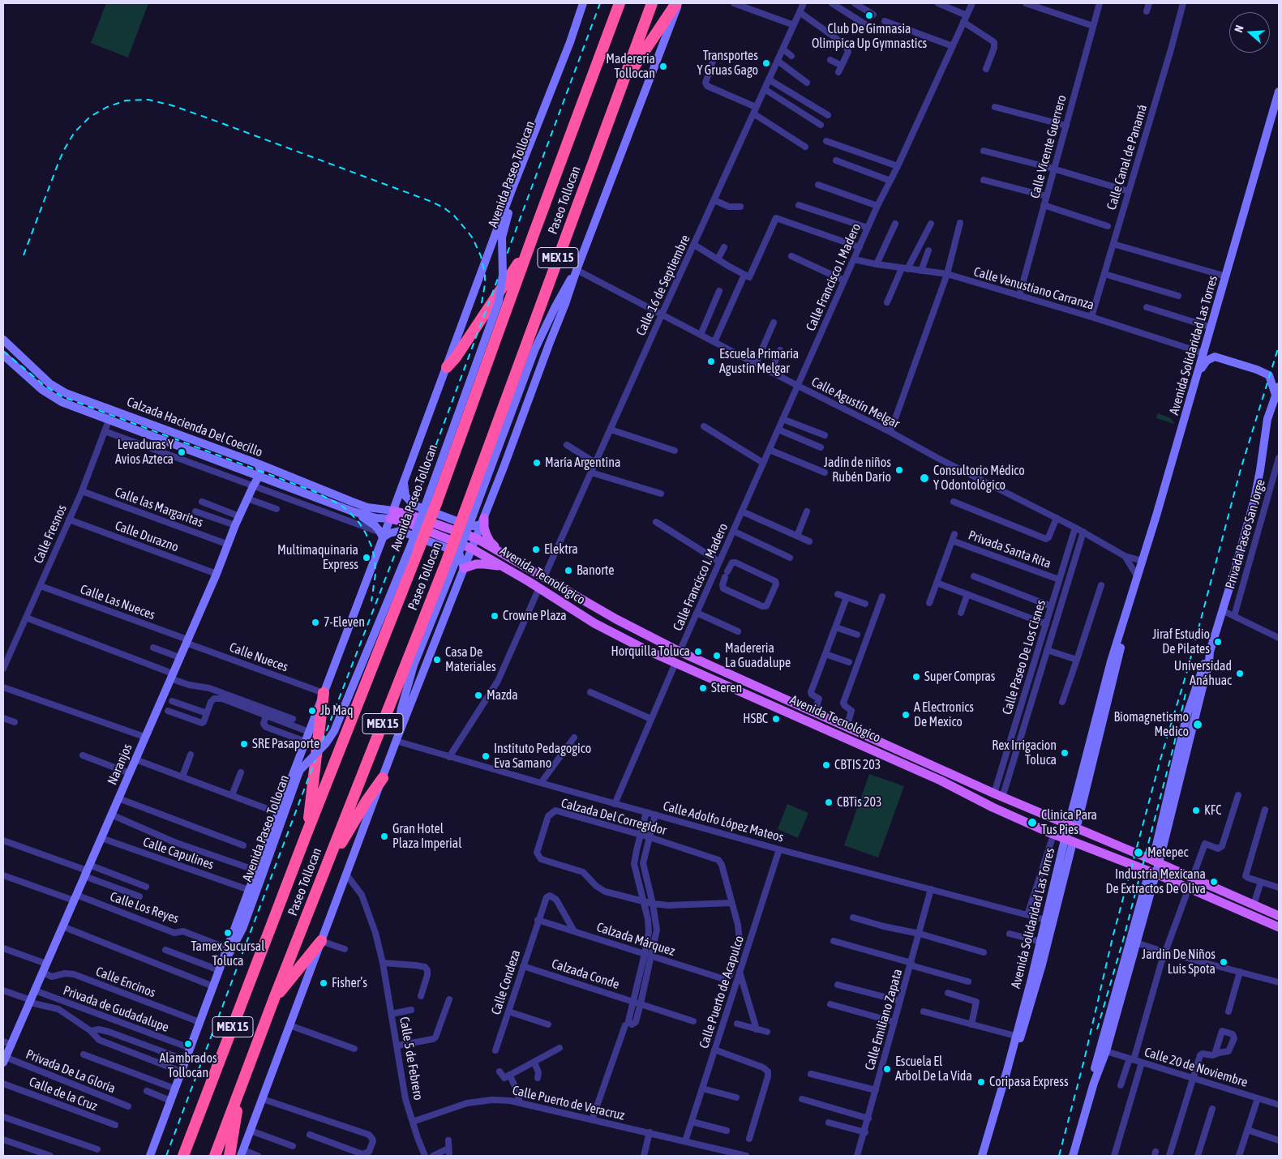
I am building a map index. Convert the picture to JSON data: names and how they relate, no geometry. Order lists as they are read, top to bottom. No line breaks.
{"streets":{"highway":["Paseo Tollocan","MEX 15"],"main road":["Avenida Paseo Tollocan","Avenida Solidaridad Las Torres","Calzada Hacienda Del Coecillo","Avenida Tecnológico","Naranjos"],"street":["Calle Vicente Guerrero","Calle Canal de Panamá","Calle Francisco I. Madero","Calle 16 de Septiembre","Calle Venustiano Carranza","Calle Agustín Melgar","Calle las Margaritas","Calle Fresnos","Privada Paseo San Jorge","Calle Durazno","Privada Santa Rita","Calle Las Nueces","Calle Nueces","Calle Paseo De Los Cisnes","Calzada Del Corregidor","Calle Adolfo López Mateos","Calle Capulines","Calle Los Reyes","Calzada Márquez","Calzada Conde","Calle Encinos","Calle Condeza","Calle Puerto de Acapulco","Privada de Gudadalupe","Calle Emiliano Zapata","Calle 5 de Febrero","Calle 20 de Noviembre","Privada De La Gloria","Calle de la Cruz","Calle Puerto de Veracruz"]},"crossings":[["Calle Vicente Guerrero","Calle Venustiano Carranza"],["Calle Canal de Panamá","Calle Venustiano Carranza"],["Avenida Paseo Tollocan","Calzada Hacienda Del Coecillo"],["Avenida Paseo Tollocan","Avenida Tecnológico"],["Avenida Paseo Tollocan","Calle Nueces"],["Avenida Paseo Tollocan","Calle Capulines"],["Avenida Paseo Tollocan","Calle Los Reyes"],["Avenida Paseo Tollocan","Calle Encinos"],["Avenida Paseo Tollocan","Privada de Gudadalupe"],["Calle Francisco I. Madero","Calle Venustiano Carranza"],["Calle Francisco I. Madero","Calle Agustín Melgar"],["Calle Francisco I. Madero","Avenida Tecnológico"],["Calle 16 de Septiembre","Calle Agustín Melgar"],["Calle 16 de Septiembre","Avenida Tecnológico"],["Calle Venustiano Carranza","Avenida Solidaridad Las Torres"],["Avenida Solidaridad Las Torres","Calle Agustín Melgar"],["Avenida Solidaridad Las Torres","Avenida Tecnológico"],["Avenida Solidaridad Las Torres","Calle Adolfo López Mateos"],["Calle Agustín Melgar","Calle Paseo De Los Cisnes"],["Calzada Hacienda Del Coecillo","Calle Fresnos"],["Calzada Hacienda Del Coecillo","Avenida Tecnológico"],["Calzada Hacienda Del Coecillo","Naranjos"],["Calle las Margaritas","Calle Fresnos"],["Calle las Margaritas","Naranjos"],["Calle Fresnos","Calle Durazno"],["Calle Fresnos","Calle Las Nueces"],["Calle Durazno","Naranjos"],["Privada Santa Rita","Calle Paseo De Los Cisnes"],["Avenida Tecnológico","Calle Paseo De Los Cisnes"],["Calle Las Nueces","Calle Nueces"],["Calle Las Nueces","Naranjos"],["Calle Nueces","Naranjos"],["Naranjos","Calle Capulines"],["Naranjos","Calle Los Reyes"],["Naranjos","Calle Encinos"],["Naranjos","Privada de Gudadalupe"],["Naranjos","Privada De La Gloria"],["Calzada Del Corregidor","Calzada Márquez"],["Calle Adolfo López Mateos","Calle Puerto de Acapulco"],["Calle Adolfo López Mateos","Calle Emiliano Zapata"],["Calzada Márquez","Calle Condeza"],["Calzada Conde","Calle Condeza"],["Calle Puerto de Acapulco","Calle Puerto de Veracruz"],["Calle 5 de Febrero","Calle Puerto de Veracruz"]],"places":["Club De Gimnasia Olimpica Up Gymnastics","Transportes Y Gruas Gago","Madereria Tollocan","Escuela Primaria Agustín Melgar","Levaduras Y Avios Azteca","María Argentina","Jadín de niños Rubén Dario","Consultorio Médico Y Odontológico","Elektra","Multimaquinaria Express","Banorte","Crowne Plaza","7-Eleven","Jiraf Estudio De Pilates","Horquilla Toluca","Madereria La Guadalupe","Casa De Materiales","Universidad Anáhuac","Super Compras","Steren","Mazda","Jb Maq","A Electronics De Mexico","HSBC","Biomagnetismo Medico","SRE Pasaporte","Rex Irrigacion Toluca","Instituto Pedagogico Eva Samano","CBTIS 203","CBTis 203","KFC","Clinica Para Tus Pies","Gran Hotel Plaza Imperial","Metepec","Industria Mexicana De Extractos De Oliva","Tamex Sucursal Toluca","Jardin De Niños Luis Spota","Fisher’s","Alambrados Tollocan","Escuela El Arbol De La Vida","Coripasa Express"],"north":"left"}
